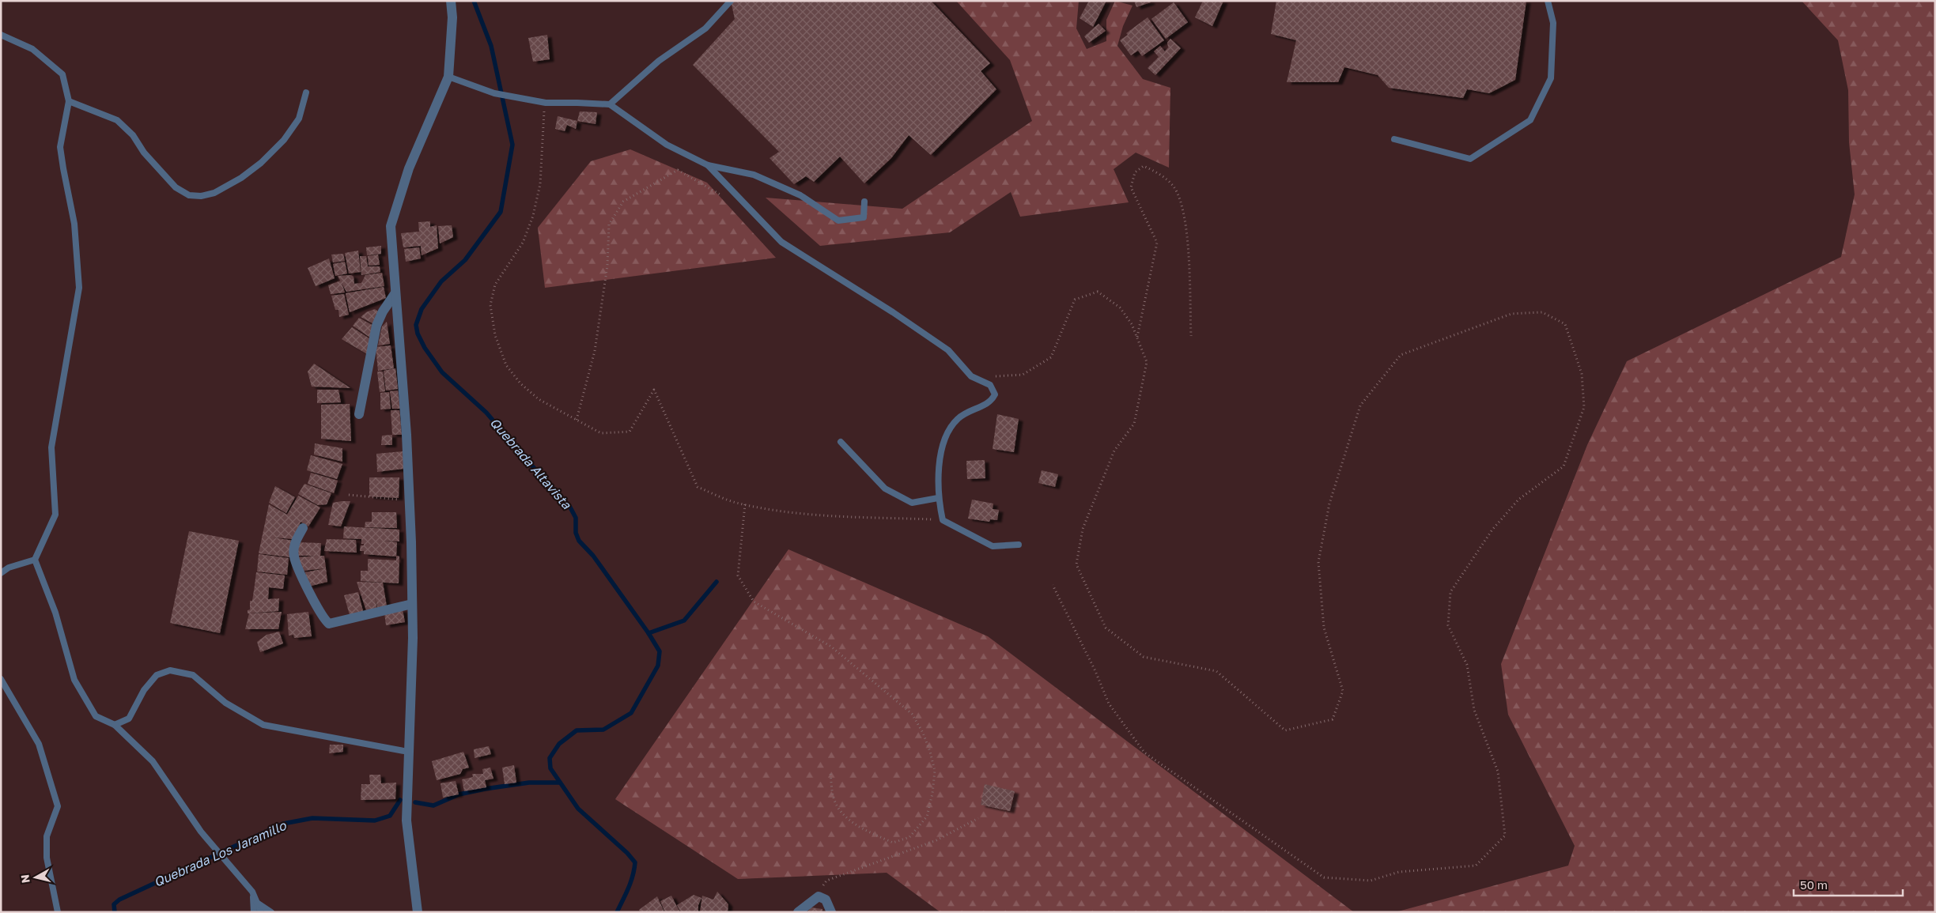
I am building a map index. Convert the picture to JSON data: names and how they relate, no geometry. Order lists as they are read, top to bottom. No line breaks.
{"water":["Quebrada Altavista","Quebrada Los Jaramillo"],"scale_bar":"50 m","north":"left"}
